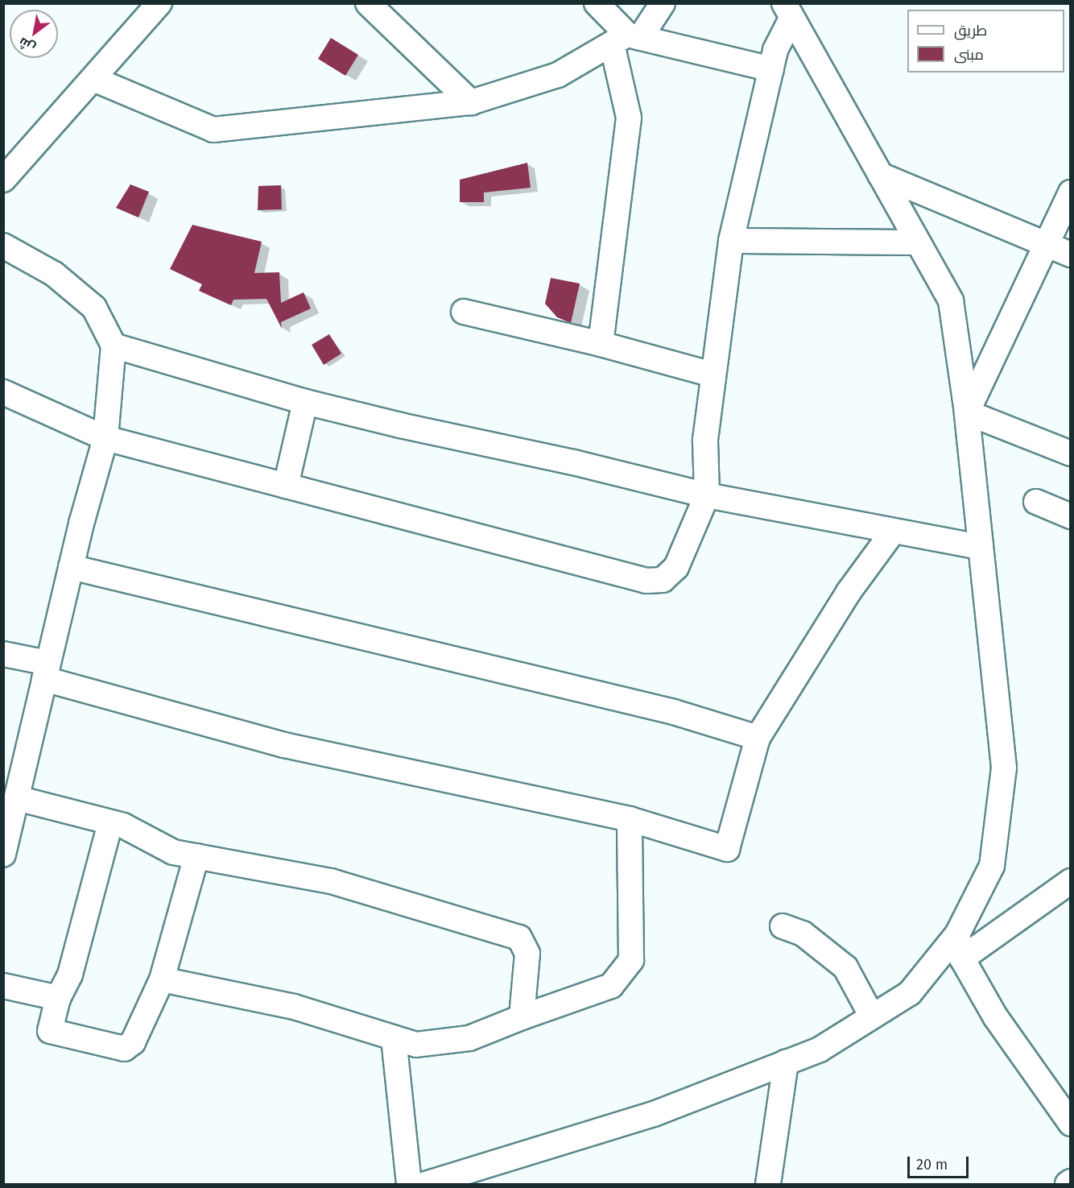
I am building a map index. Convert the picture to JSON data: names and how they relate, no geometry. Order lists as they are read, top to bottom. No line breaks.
{"legend":["طريق","مبنى"],"scale_bar":"20 m","north":"bottom left"}
